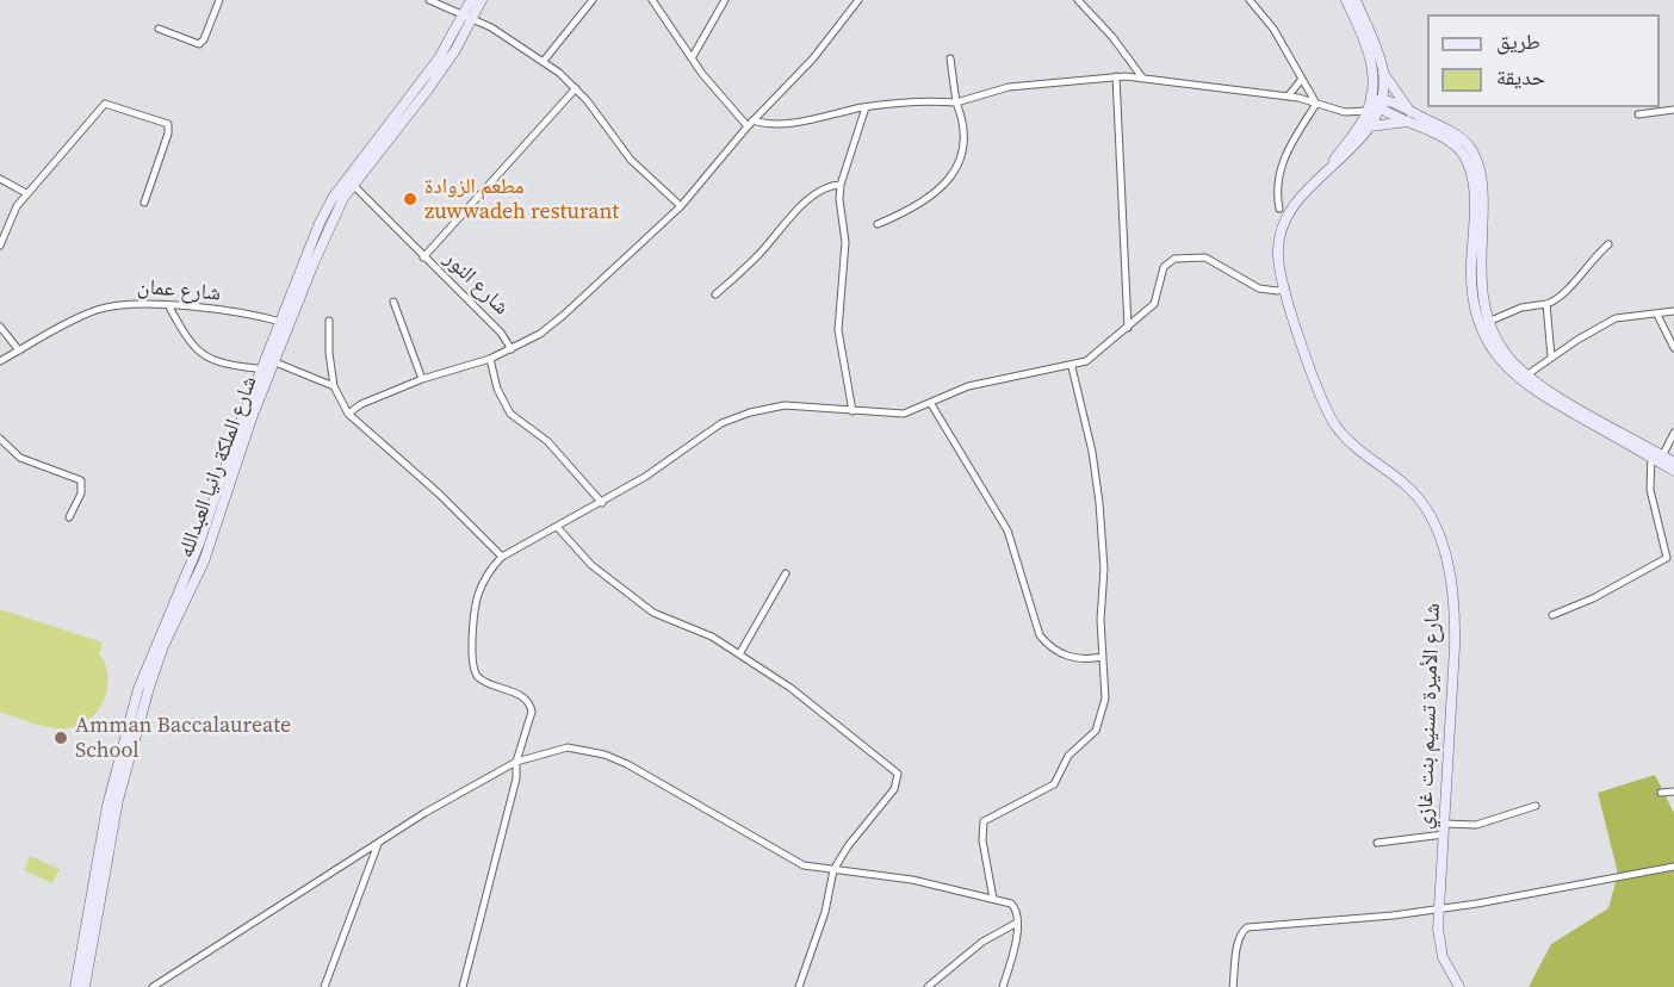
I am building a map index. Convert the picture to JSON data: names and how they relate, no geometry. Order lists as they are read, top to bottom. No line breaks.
{"streets":{"main road":["شارع الملكة رانيا العبدالله","شارع الأميرة تسنيم بنت غازي"],"street":["شارع النور","شارع عمان"]},"crossings":[["شارع النور","شارع الملكة رانيا العبدالله"],["شارع عمان","شارع الملكة رانيا العبدالله"]],"places":["مطعم الزوادة zuwwadeh resturant","Amman Baccalaureate School"],"legend":["طريق","حديقة"]}
